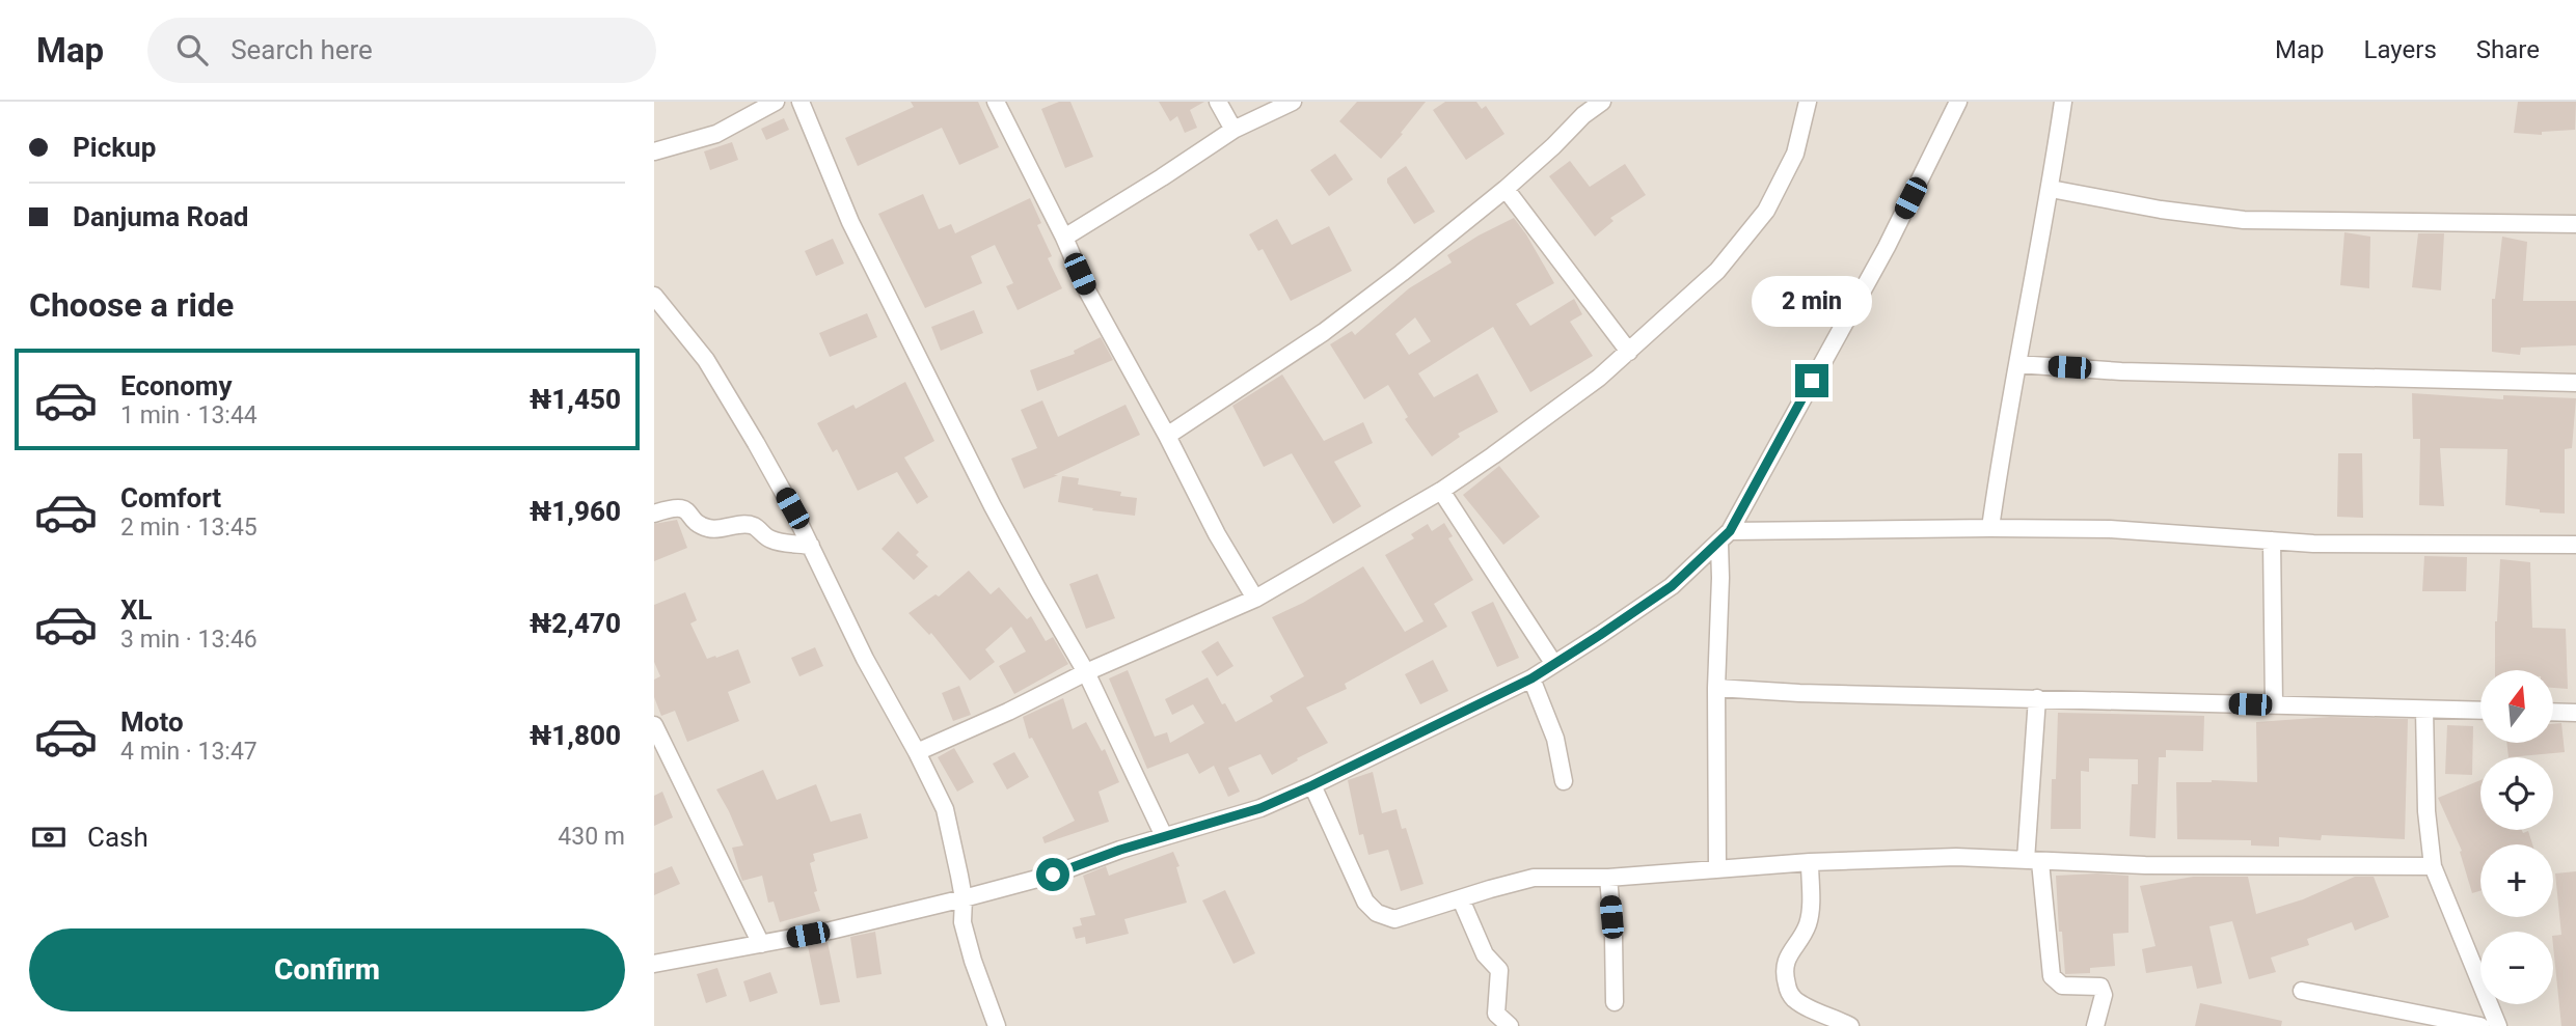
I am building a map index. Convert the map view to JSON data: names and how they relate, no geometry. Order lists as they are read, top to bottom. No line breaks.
{"north":"top","page":{"header":"Map","search":"Search here","nav":["Map","Layers","Share"],"banner":["Pickup","Danjuma Road"],"heading":"Choose a ride","bubble":"2 min","list":[{"name":"Economy","note":"1 min · 13:44","value":"₦1,450"},{"name":"Comfort","note":"2 min · 13:45","value":"₦1,960"},{"name":"XL","note":"3 min · 13:46","value":"₦2,470"},{"name":"Moto","note":"4 min · 13:47","value":"₦1,800"}],"map_buttons":["+","−"],"pay":["Cash","430 m"],"buttons":"Confirm"}}
